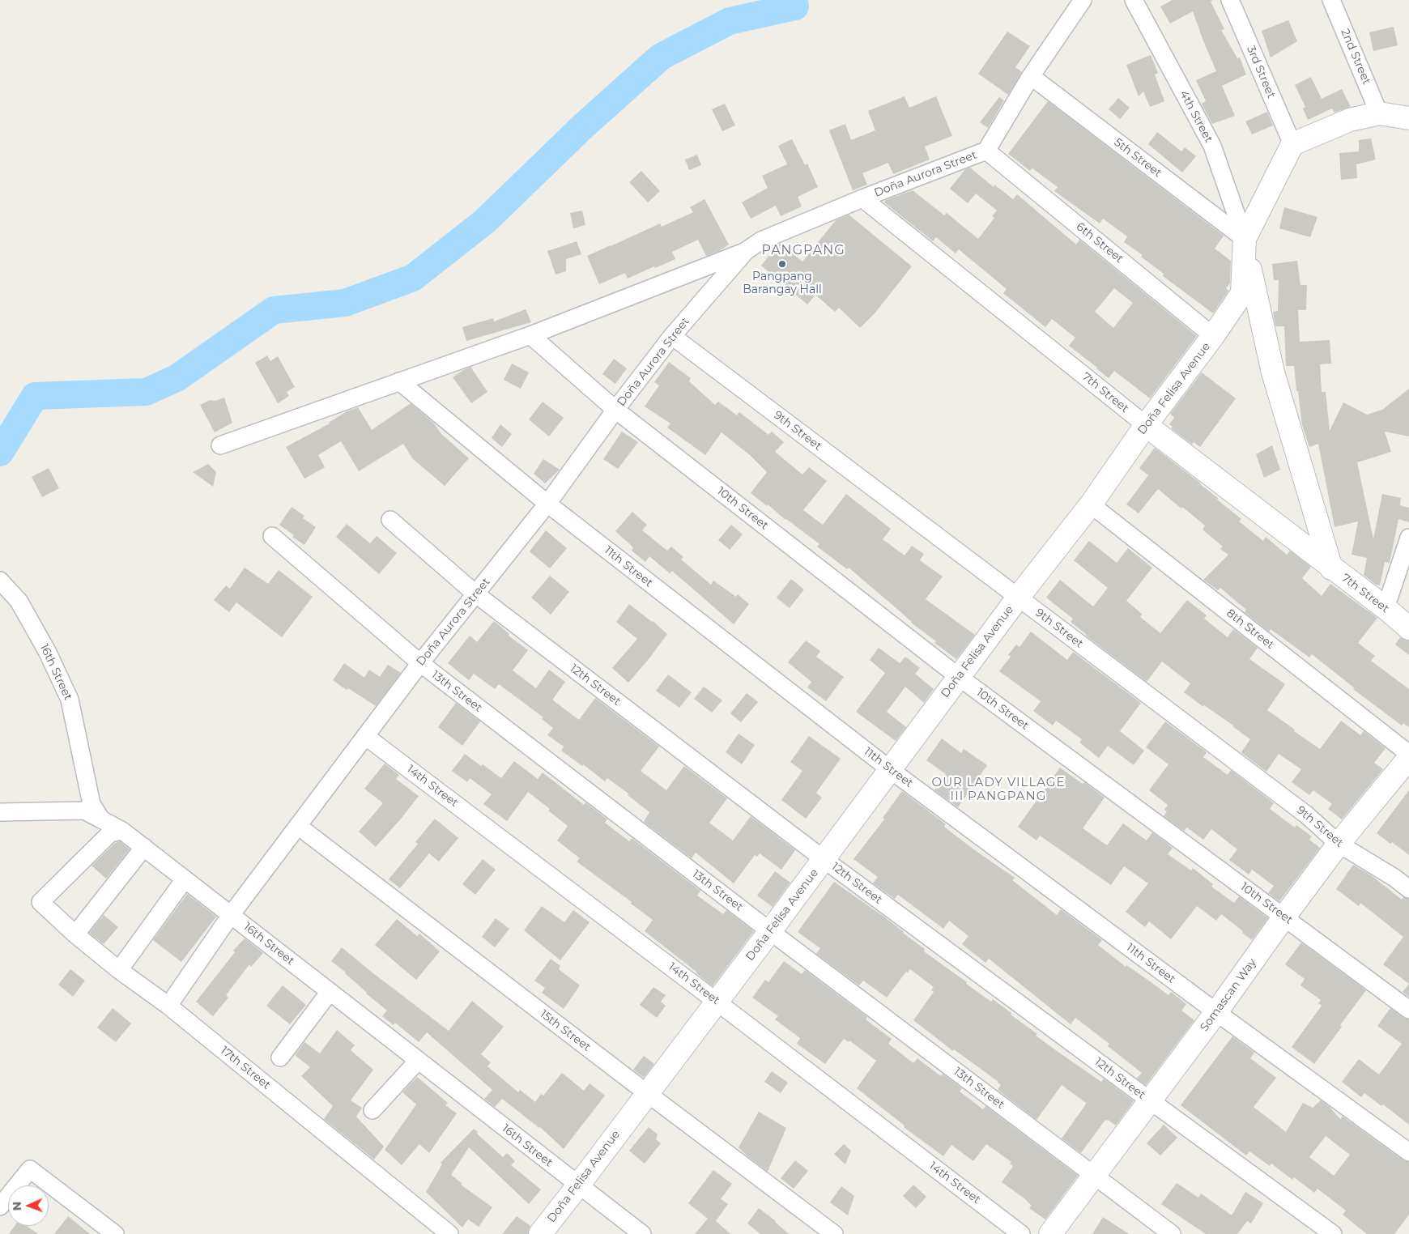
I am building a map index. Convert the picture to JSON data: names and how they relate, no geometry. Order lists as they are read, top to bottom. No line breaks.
{"streets":{"street":["2nd Street","3rd Street","4th Street","5th Street","Doña Aurora Street","6th Street","Doña Felisa Avenue","7th Street","9th Street","10th Street","11th Street","8th Street","16th Street","12th Street","13th Street","14th Street","Somascan Way","15th Street","17th Street"]},"crossings":[["3rd Street","Doña Felisa Avenue"],["4th Street","5th Street"],["4th Street","Doña Felisa Avenue"],["5th Street","Doña Aurora Street"],["5th Street","Doña Felisa Avenue"],["Doña Aurora Street","6th Street"],["Doña Aurora Street","7th Street"],["Doña Aurora Street","9th Street"],["Doña Aurora Street","10th Street"],["Doña Aurora Street","11th Street"],["Doña Aurora Street","16th Street"],["Doña Aurora Street","12th Street"],["Doña Aurora Street","13th Street"],["Doña Aurora Street","14th Street"],["Doña Aurora Street","15th Street"],["Doña Aurora Street","17th Street"],["6th Street","Doña Felisa Avenue"],["Doña Felisa Avenue","7th Street"],["Doña Felisa Avenue","9th Street"],["Doña Felisa Avenue","10th Street"],["Doña Felisa Avenue","11th Street"],["Doña Felisa Avenue","8th Street"],["Doña Felisa Avenue","16th Street"],["Doña Felisa Avenue","12th Street"],["Doña Felisa Avenue","13th Street"],["Doña Felisa Avenue","14th Street"],["Doña Felisa Avenue","15th Street"],["9th Street","Somascan Way"],["10th Street","Somascan Way"],["11th Street","Somascan Way"],["16th Street","17th Street"],["12th Street","Somascan Way"],["13th Street","Somascan Way"]],"districts":["PANGPANG","OUR LADY VILLAGE III PANGPANG"],"places":["Pangpang Barangay Hall"],"north":"left"}
